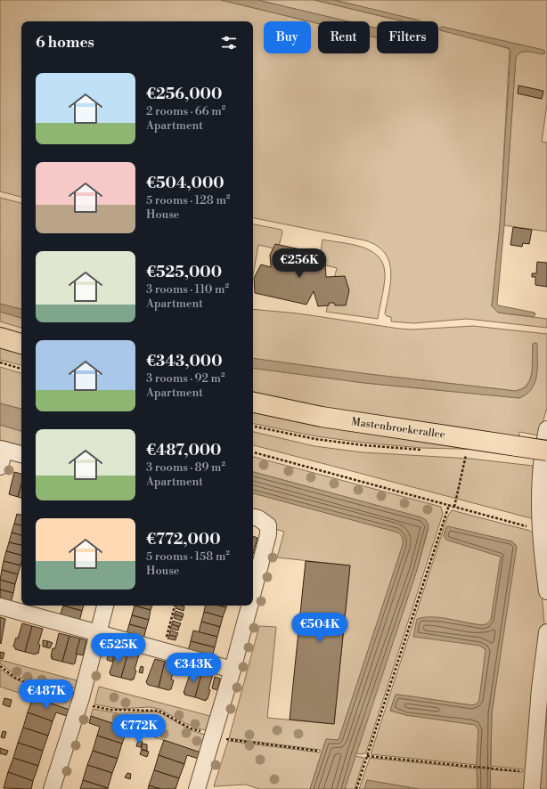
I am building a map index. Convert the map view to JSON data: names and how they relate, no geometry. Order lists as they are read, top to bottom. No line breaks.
{"streets":{"main road":["Mastenbroekerallee"]},"page":{"chip":["Buy","Rent","Filters"],"heading":"6 homes","list":[{"name":"€256,000","note":"2 rooms · 66 m² · Apartment"},{"name":"€504,000","note":"5 rooms · 128 m² · House"},{"name":"€525,000","note":"3 rooms · 110 m² · Apartment"},{"name":"€343,000","note":"3 rooms · 92 m² · Apartment"},{"name":"€487,000","note":"3 rooms · 89 m² · Apartment"},{"name":"€772,000","note":"5 rooms · 158 m² · House"}],"price":["€256K","€504K","€525K","€343K","€487K","€772K"]}}
